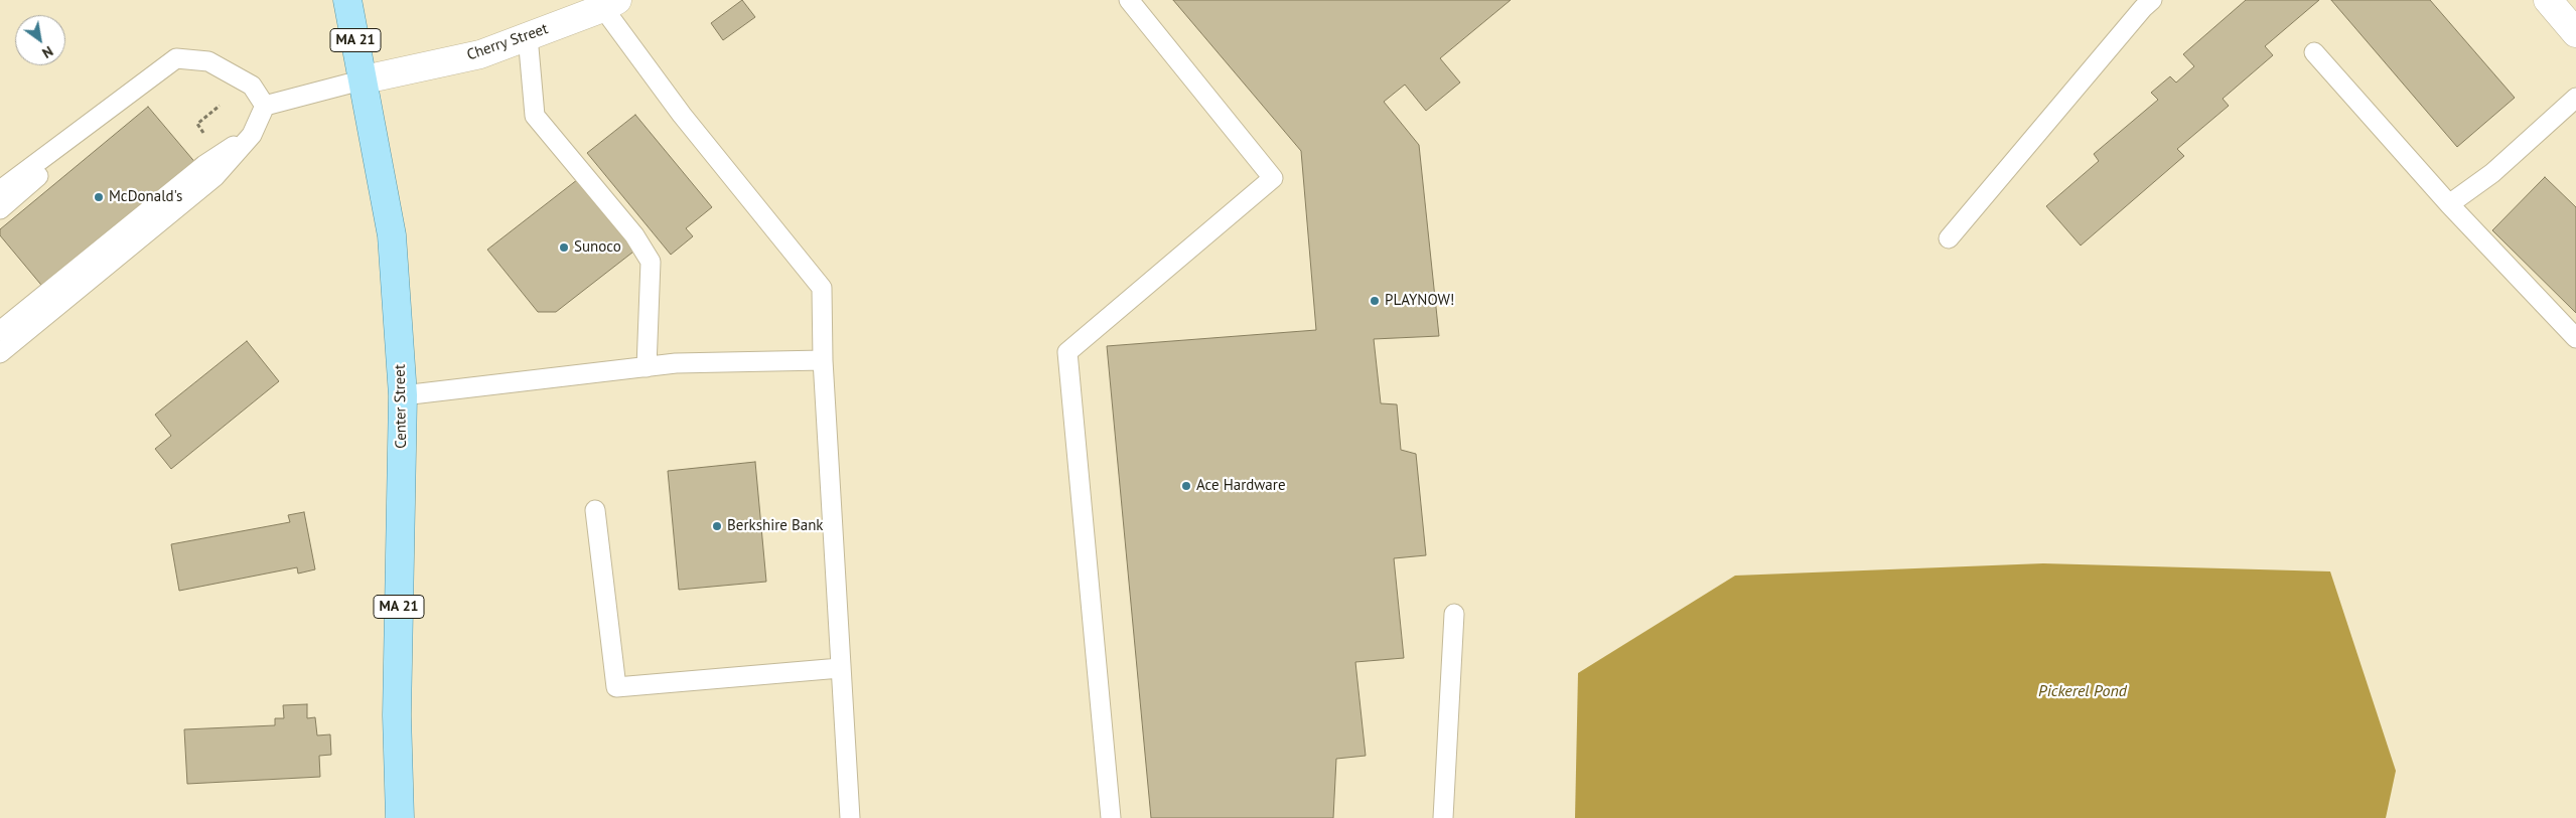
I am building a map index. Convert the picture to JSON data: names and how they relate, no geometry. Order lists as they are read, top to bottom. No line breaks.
{"streets":{"main road":["MA 21","Center Street"],"street":["Cherry Street"]},"crossings":[["Cherry Street","Center Street"]],"water":["Pickerel Pond"],"places":["McDonald's","Sunoco","PLAYNOW!","Ace Hardware","Berkshire Bank"],"north":"bottom right"}
